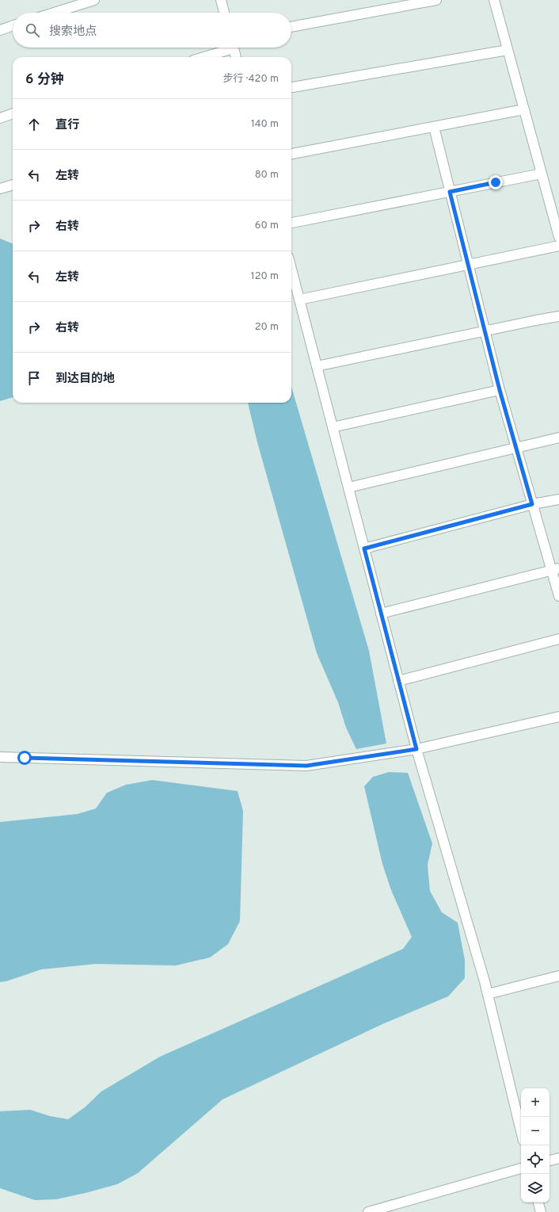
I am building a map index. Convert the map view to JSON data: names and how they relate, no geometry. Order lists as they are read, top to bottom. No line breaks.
{"page":{"search":"搜索地点","heading":["6 分钟","步行 · 420 m"],"list":[["直行","140 m"],["左转","80 m"],["右转","60 m"],["左转","120 m"],["右转","20 m"],"到达目的地"],"map_buttons":["+","−"]}}
